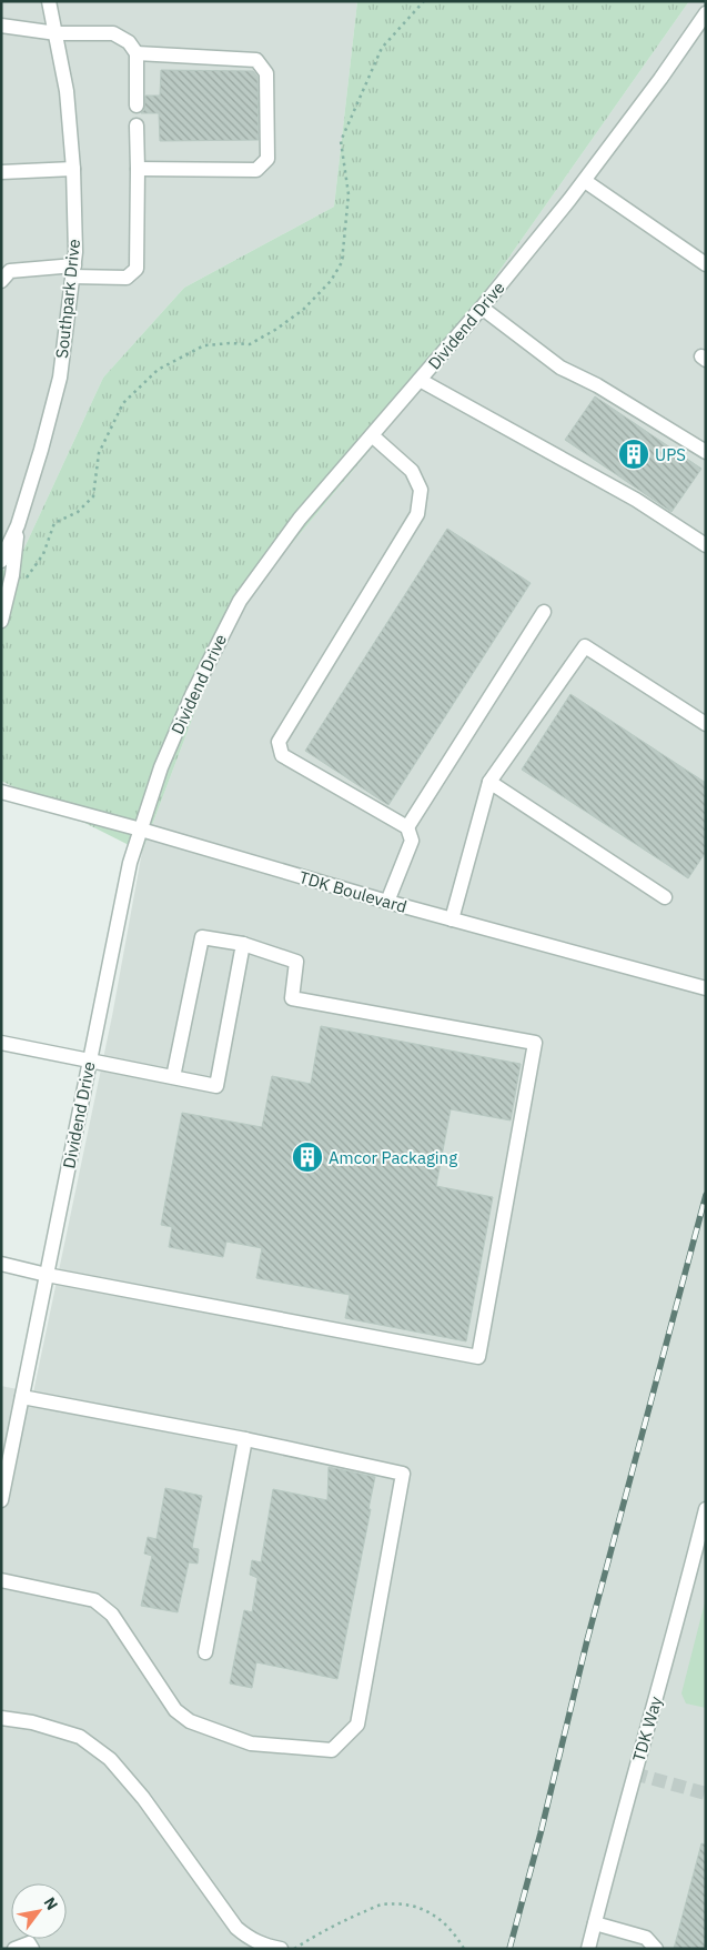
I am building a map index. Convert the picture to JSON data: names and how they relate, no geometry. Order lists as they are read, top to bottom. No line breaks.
{"streets":{"street":["Southpark Drive","Dividend Drive","TDK Boulevard","TDK Way"]},"crossings":[["Dividend Drive","TDK Boulevard"]],"places":{"building":["UPS","Amcor Packaging"]},"north":"top right"}
